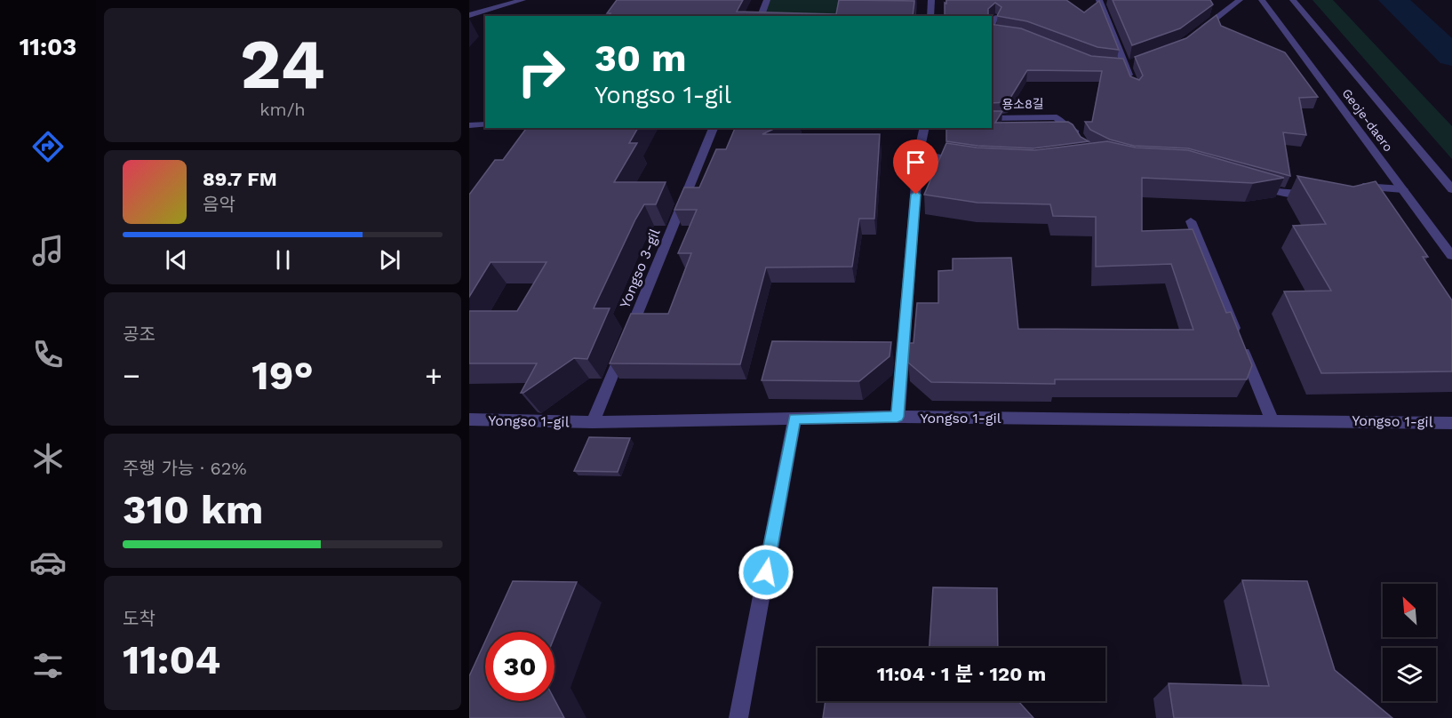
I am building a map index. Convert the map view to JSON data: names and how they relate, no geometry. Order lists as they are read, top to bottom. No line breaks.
{"streets":{"street":["용소8길","Geoje-daero","Yongso 3-gil","Yongso 1-gil"]},"crossings":[["Yongso 3-gil","Yongso 1-gil"]],"north":"top left","page":{"tabs":"11:03","tile":[["24","km/h"],"공조",["주행 가능 · 62%","310 km"],["도착","11:04"]],"turn":["30 m","Yongso 1-gil"],"song":["89.7 FM","음악"],"heat":["−","19°","+"],"limit":"30","trip":"11:04 · 1 분 · 120 m"}}
